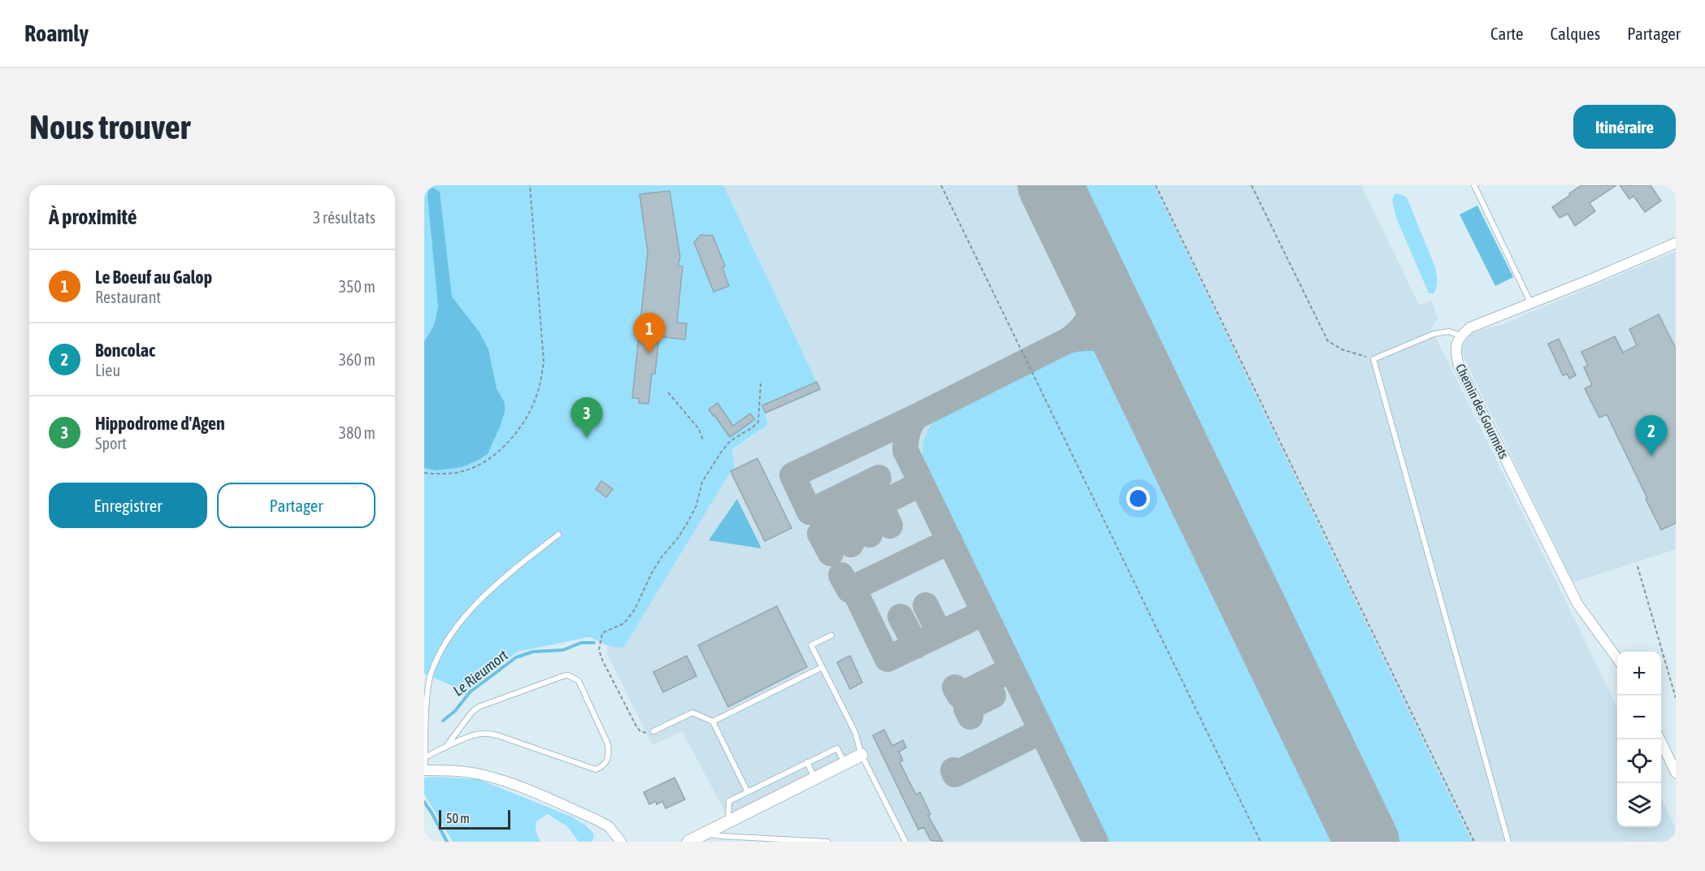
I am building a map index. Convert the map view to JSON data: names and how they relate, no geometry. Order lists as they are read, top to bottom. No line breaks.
{"streets":{"street":["Chemin des Gourmets"]},"water":["Le Rieumort"],"scale_bar":"50 m","page":{"header":"Roamly","nav":["Carte","Calques","Partager"],"buttons":["Itinéraire",["Enregistrer","Partager"]],"title":"Nous trouver","heading":["À proximité","3 résultats"],"list":[{"mark":"1","name":"Le Boeuf au Galop","note":"Restaurant","value":"350 m"},{"mark":"2","name":"Boncolac","note":"Lieu","value":"360 m"},{"mark":"3","name":"Hippodrome d'Agen","note":"Sport","value":"380 m"}],"pins":["1","3","2"],"map_buttons":["+","−"],"scale":"50 m"}}
